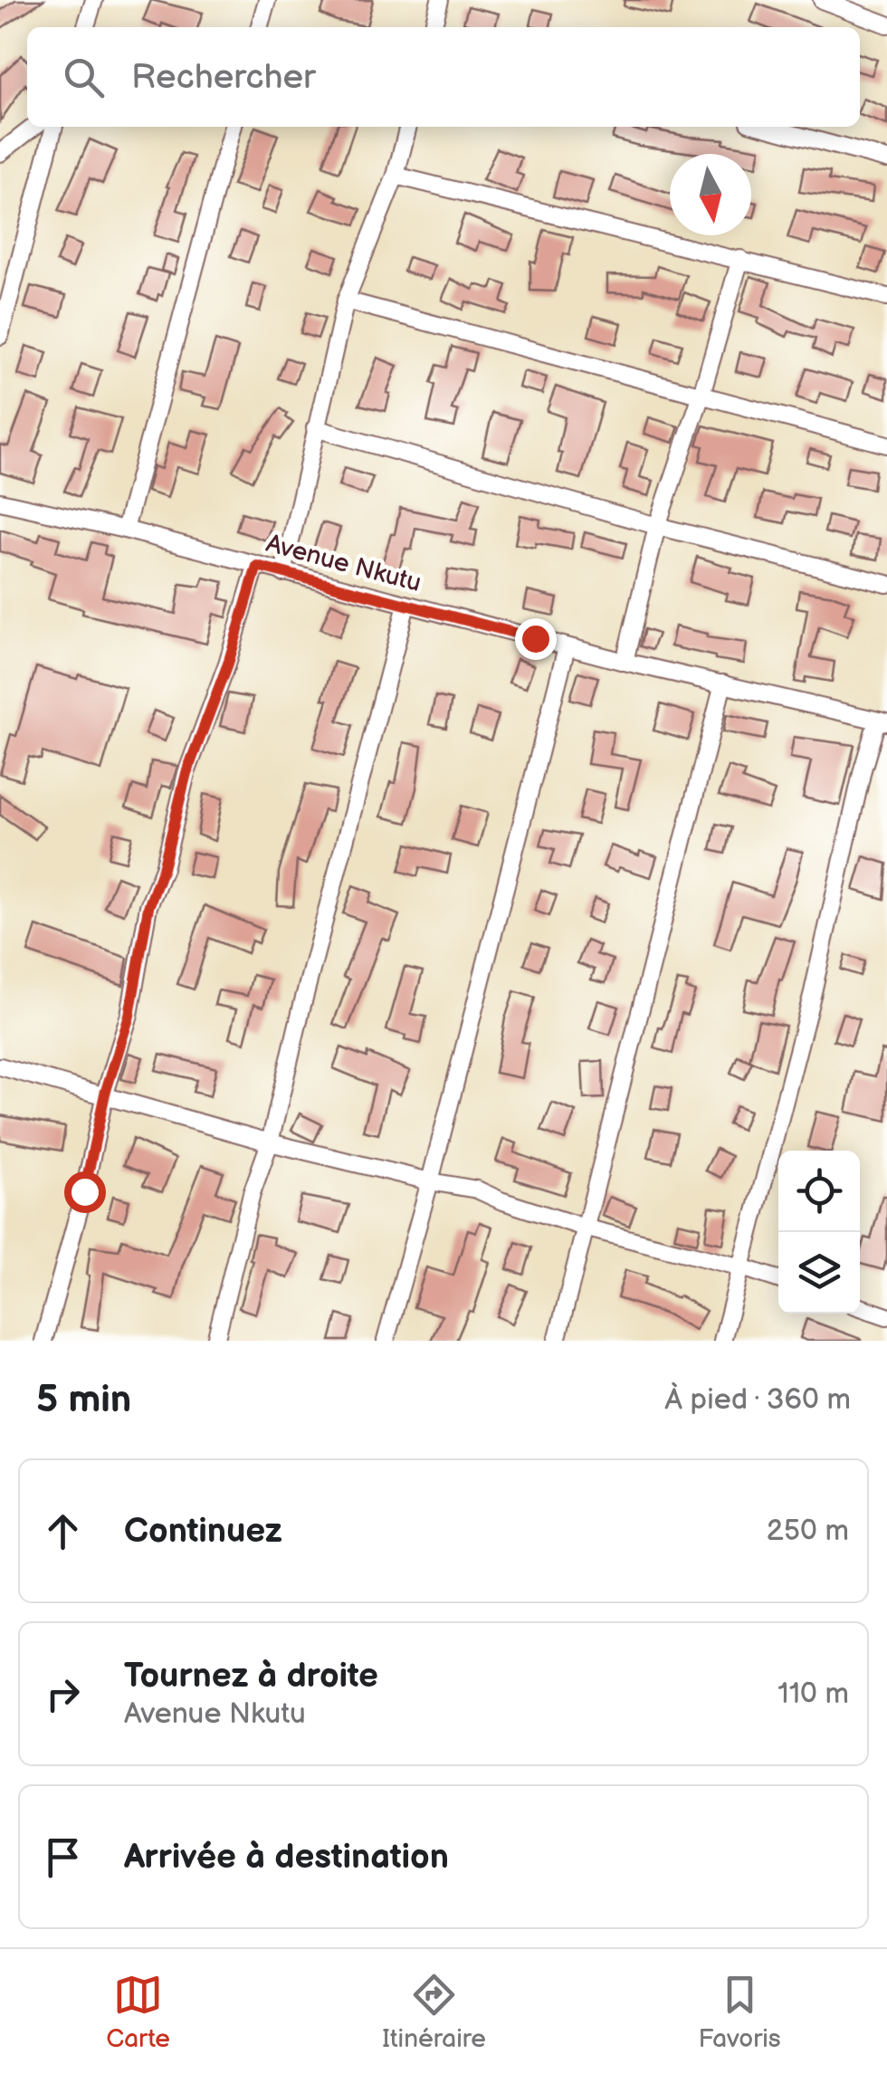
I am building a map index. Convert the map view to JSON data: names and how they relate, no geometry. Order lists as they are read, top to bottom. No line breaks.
{"streets":{"street":["Avenue Nkutu"]},"north":"bottom","page":{"search":"Rechercher","heading":["5 min","À pied · 360 m"],"list":[["Continuez","250 m"],["Tournez à droite","Avenue Nkutu","110 m"],"Arrivée à destination"],"nav":["Carte","Itinéraire","Favoris"]}}
